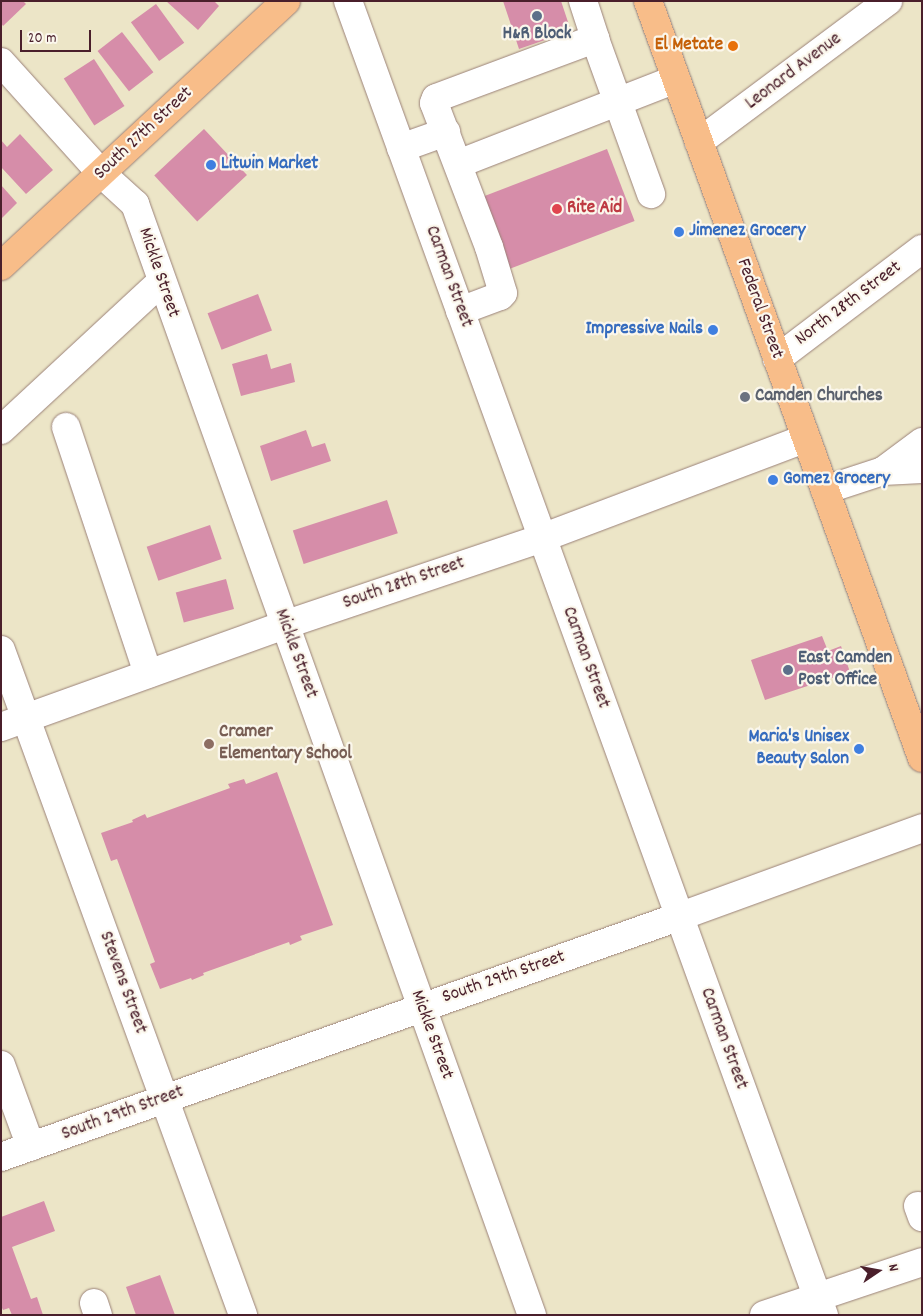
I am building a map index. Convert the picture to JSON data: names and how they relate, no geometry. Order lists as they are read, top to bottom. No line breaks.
{"streets":{"main road":["South 27th Street","Federal Street"],"street":["Leonard Avenue","Mickle Street","Carman Street","North 28th Street","South 28th Street","South 29th Street","Stevens Street"]},"crossings":[["Leonard Avenue","Federal Street"],["South 27th Street","Mickle Street"],["Mickle Street","South 28th Street"],["Mickle Street","South 29th Street"],["Carman Street","South 28th Street"],["Carman Street","South 29th Street"],["North 28th Street","Federal Street"],["Federal Street","South 28th Street"],["South 28th Street","Stevens Street"],["South 29th Street","Stevens Street"]],"places":["H&R Block","El Metate","Litwin Market","Rite Aid","Jimenez Grocery","Impressive Nails","Camden Churches","Gomez Grocery","East Camden Post Office","Cramer Elementary School","Maria's Unisex Beauty Salon"],"scale_bar":"20 m","north":"right"}
